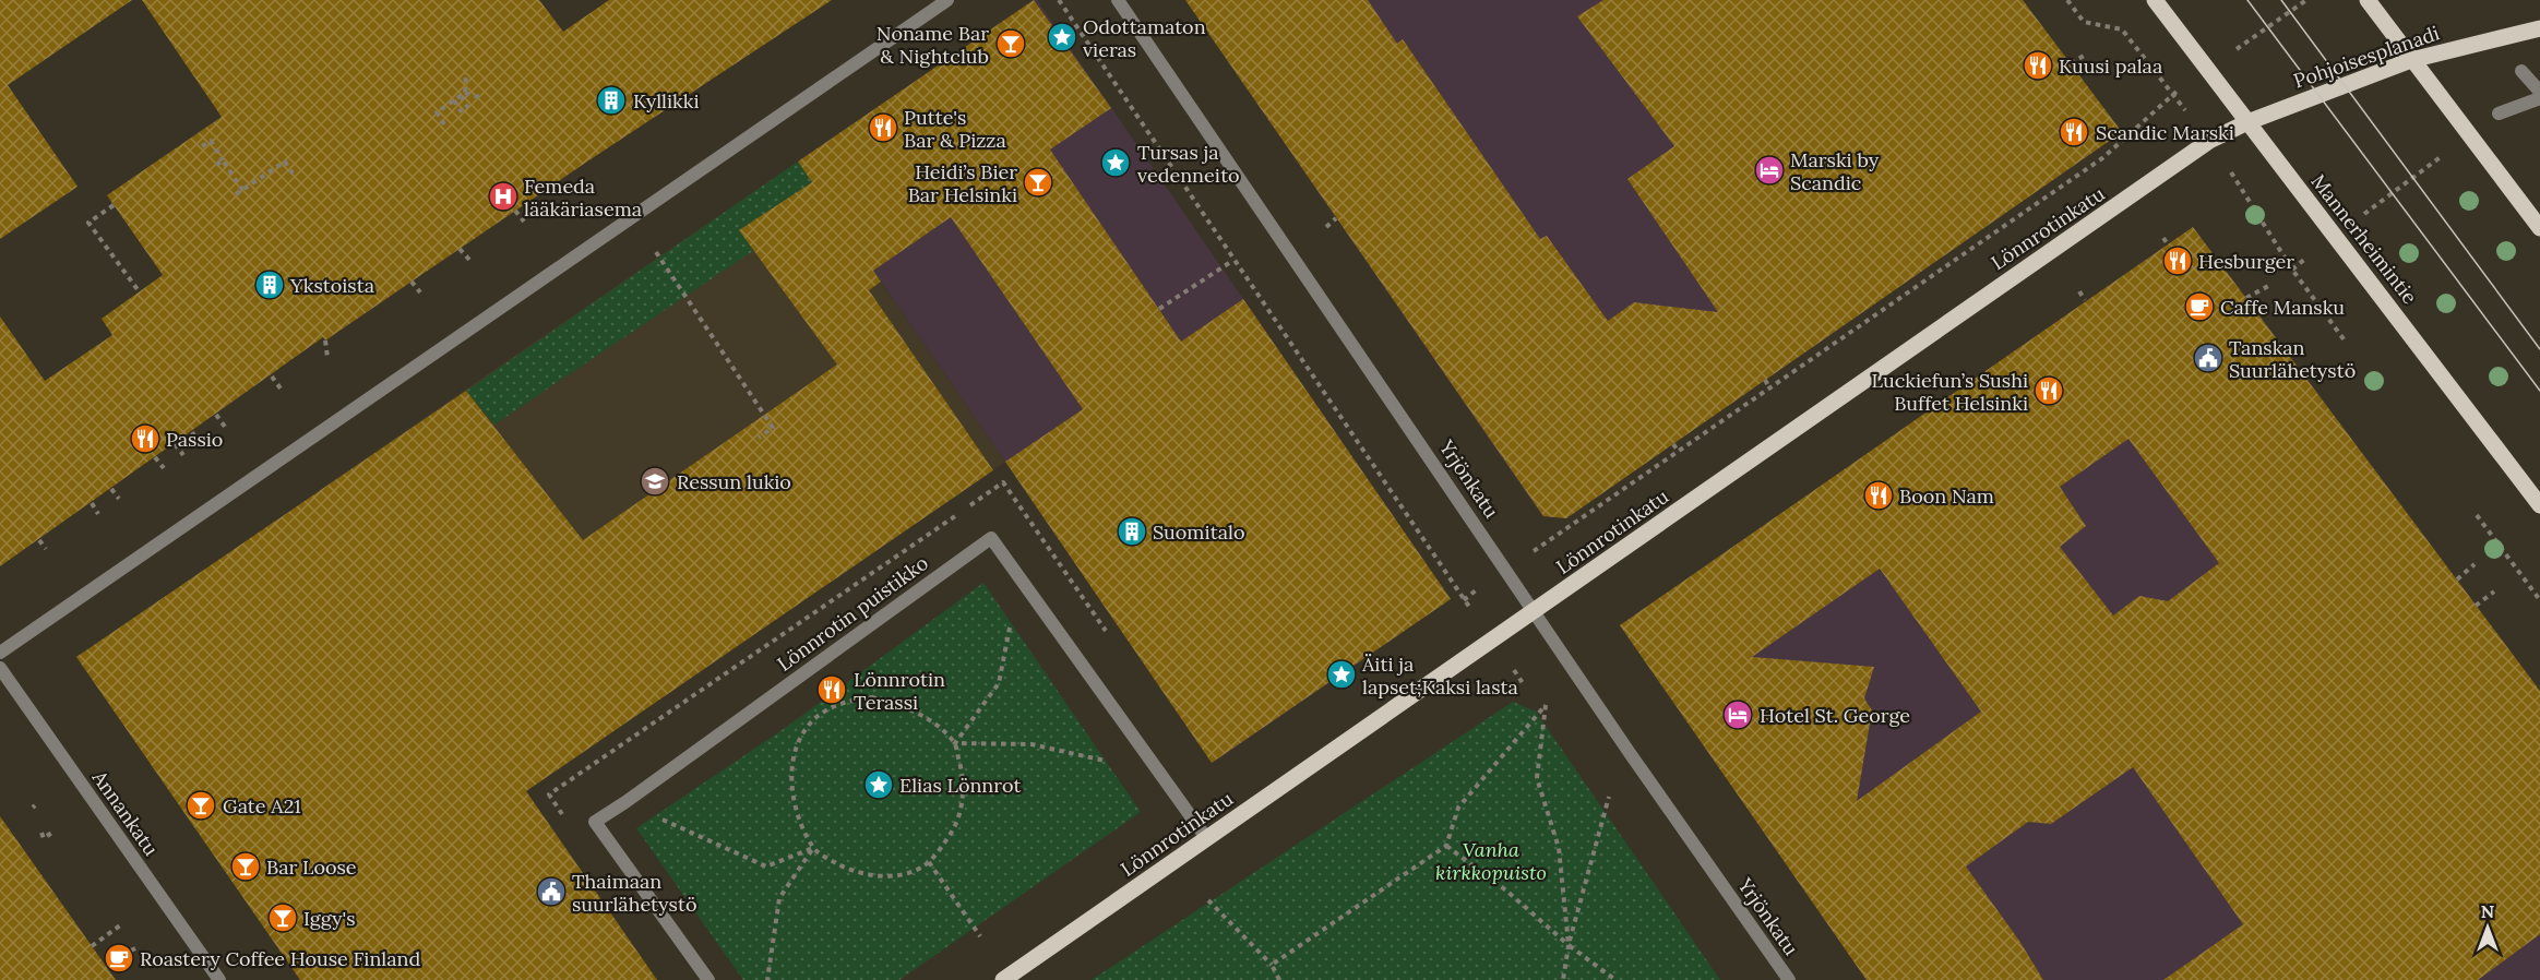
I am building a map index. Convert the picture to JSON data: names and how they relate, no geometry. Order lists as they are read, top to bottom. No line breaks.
{"streets":{"main road":["Pohjoisesplanadi","Lönnrotinkatu","Mannerheimintie"],"street":["Yrjönkatu","Lönnrotin puistikko","Annankatu"]},"crossings":[["Pohjoisesplanadi","Lönnrotinkatu"],["Pohjoisesplanadi","Mannerheimintie"],["Lönnrotinkatu","Mannerheimintie"],["Lönnrotinkatu","Yrjönkatu"],["Lönnrotinkatu","Lönnrotin puistikko"]],"parks":["Vanha kirkkopuisto"],"places":{"place":["Odottamaton vieras","Tursas ja vedenneito","Äiti ja lapset;Kaksi lasta","Elias Lönnrot"],"bar":["Noname Bar & Nightclub","Heidi’s Bier Bar Helsinki","Gate A21","Bar Loose","Iggy's"],"restaurant":["Kuusi palaa","Putte's Bar & Pizza","Scandic Marski","Hesburger","Luckiefun’s Sushi Buffet Helsinki","Passio","Boon Nam","Lönnrotin Terassi"],"building":["Kyllikki","Ykstoista","Suomitalo"],"hotel":["Marski by Scandic","Hotel St. George"],"hospital":["Femeda lääkäriasema"],"cafe":["Caffe Mansku","Roastery Coffee House Finland"],"public building":["Tanskan Suurlähetystö","Thaimaan suurlähetystö"],"school or university":["Ressun lukio"]},"north":"top"}
